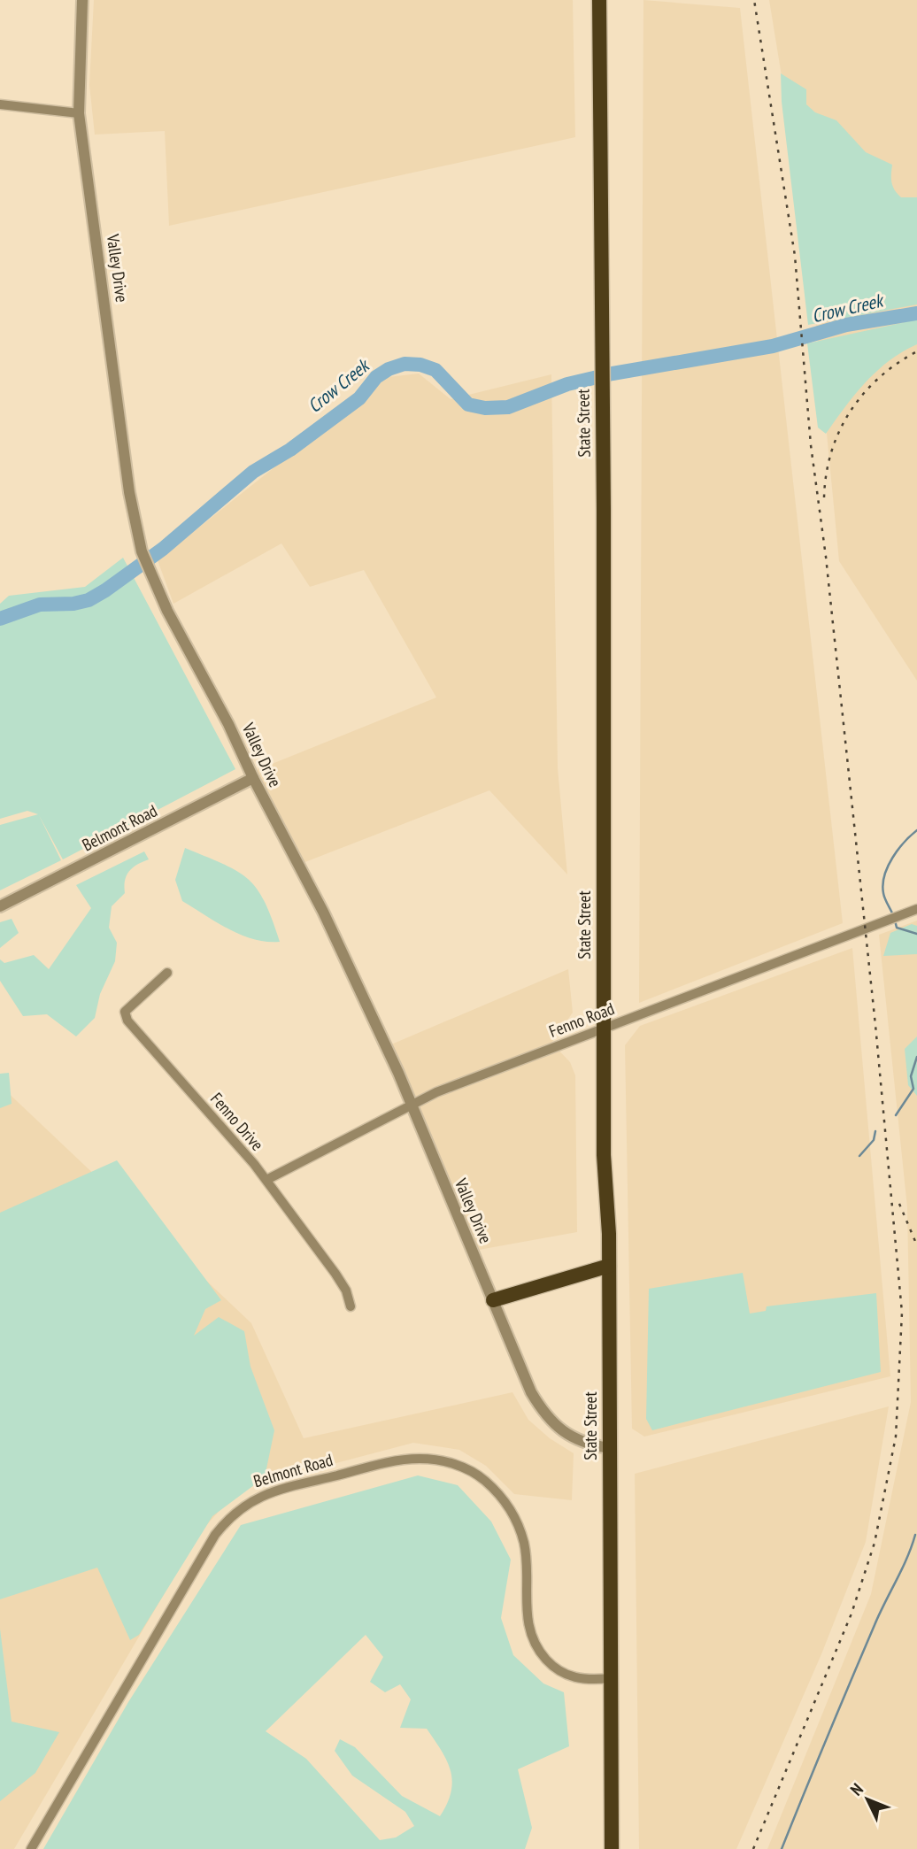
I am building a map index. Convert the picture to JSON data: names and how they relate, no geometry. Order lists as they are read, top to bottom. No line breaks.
{"streets":{"main road":["State Street"],"street":["Valley Drive","Belmont Road","Fenno Road","Fenno Drive"]},"crossings":[["Valley Drive","State Street"],["Valley Drive","Belmont Road"],["Valley Drive","Fenno Road"],["State Street","Belmont Road"],["State Street","Fenno Road"],["Fenno Road","Fenno Drive"]],"water":["Crow Creek"],"north":"top left"}
